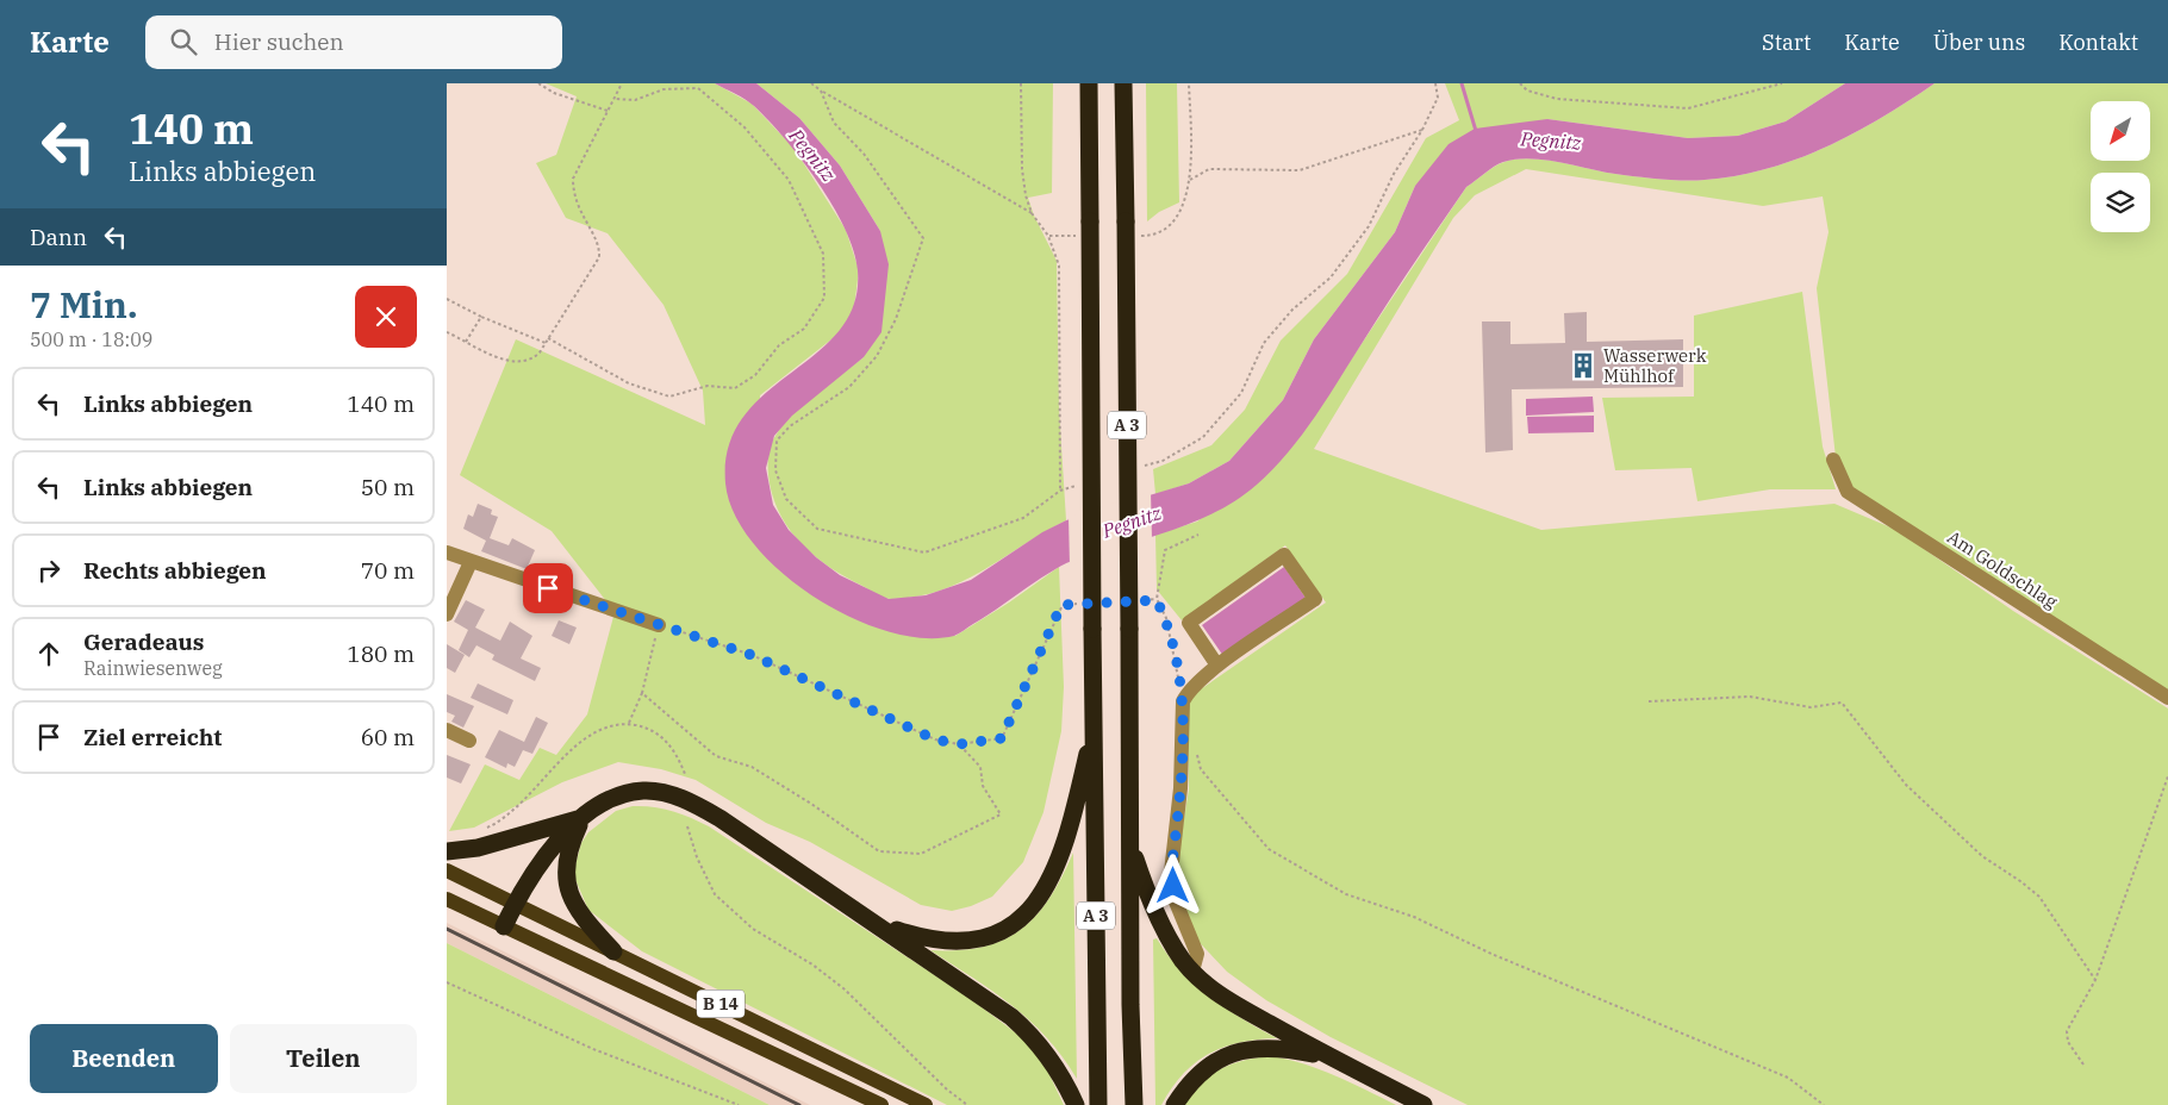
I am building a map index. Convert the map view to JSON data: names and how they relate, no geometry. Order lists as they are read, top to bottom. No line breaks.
{"streets":{"highway":["A 3"],"main road":["B 14"],"street":["Am Goldschlag"]},"water":["Pegnitz"],"places":{"building":["Wasserwerk Mühlhof"]},"north":"bottom left","page":{"header":"Karte","search":"Hier suchen","nav":["Start","Karte","Über uns","Kontakt"],"turn":["140 m","Links abbiegen"],"then":"Dann","heading":["7 Min.","500 m · 18:09"],"list":[{"name":"Links abbiegen","value":"140 m"},{"name":"Links abbiegen","value":"50 m"},{"name":"Rechts abbiegen","value":"70 m"},{"name":"Geradeaus","note":"Rainwiesenweg","value":"180 m"},{"name":"Ziel erreicht","value":"60 m"}],"buttons":["Beenden","Teilen"]}}
